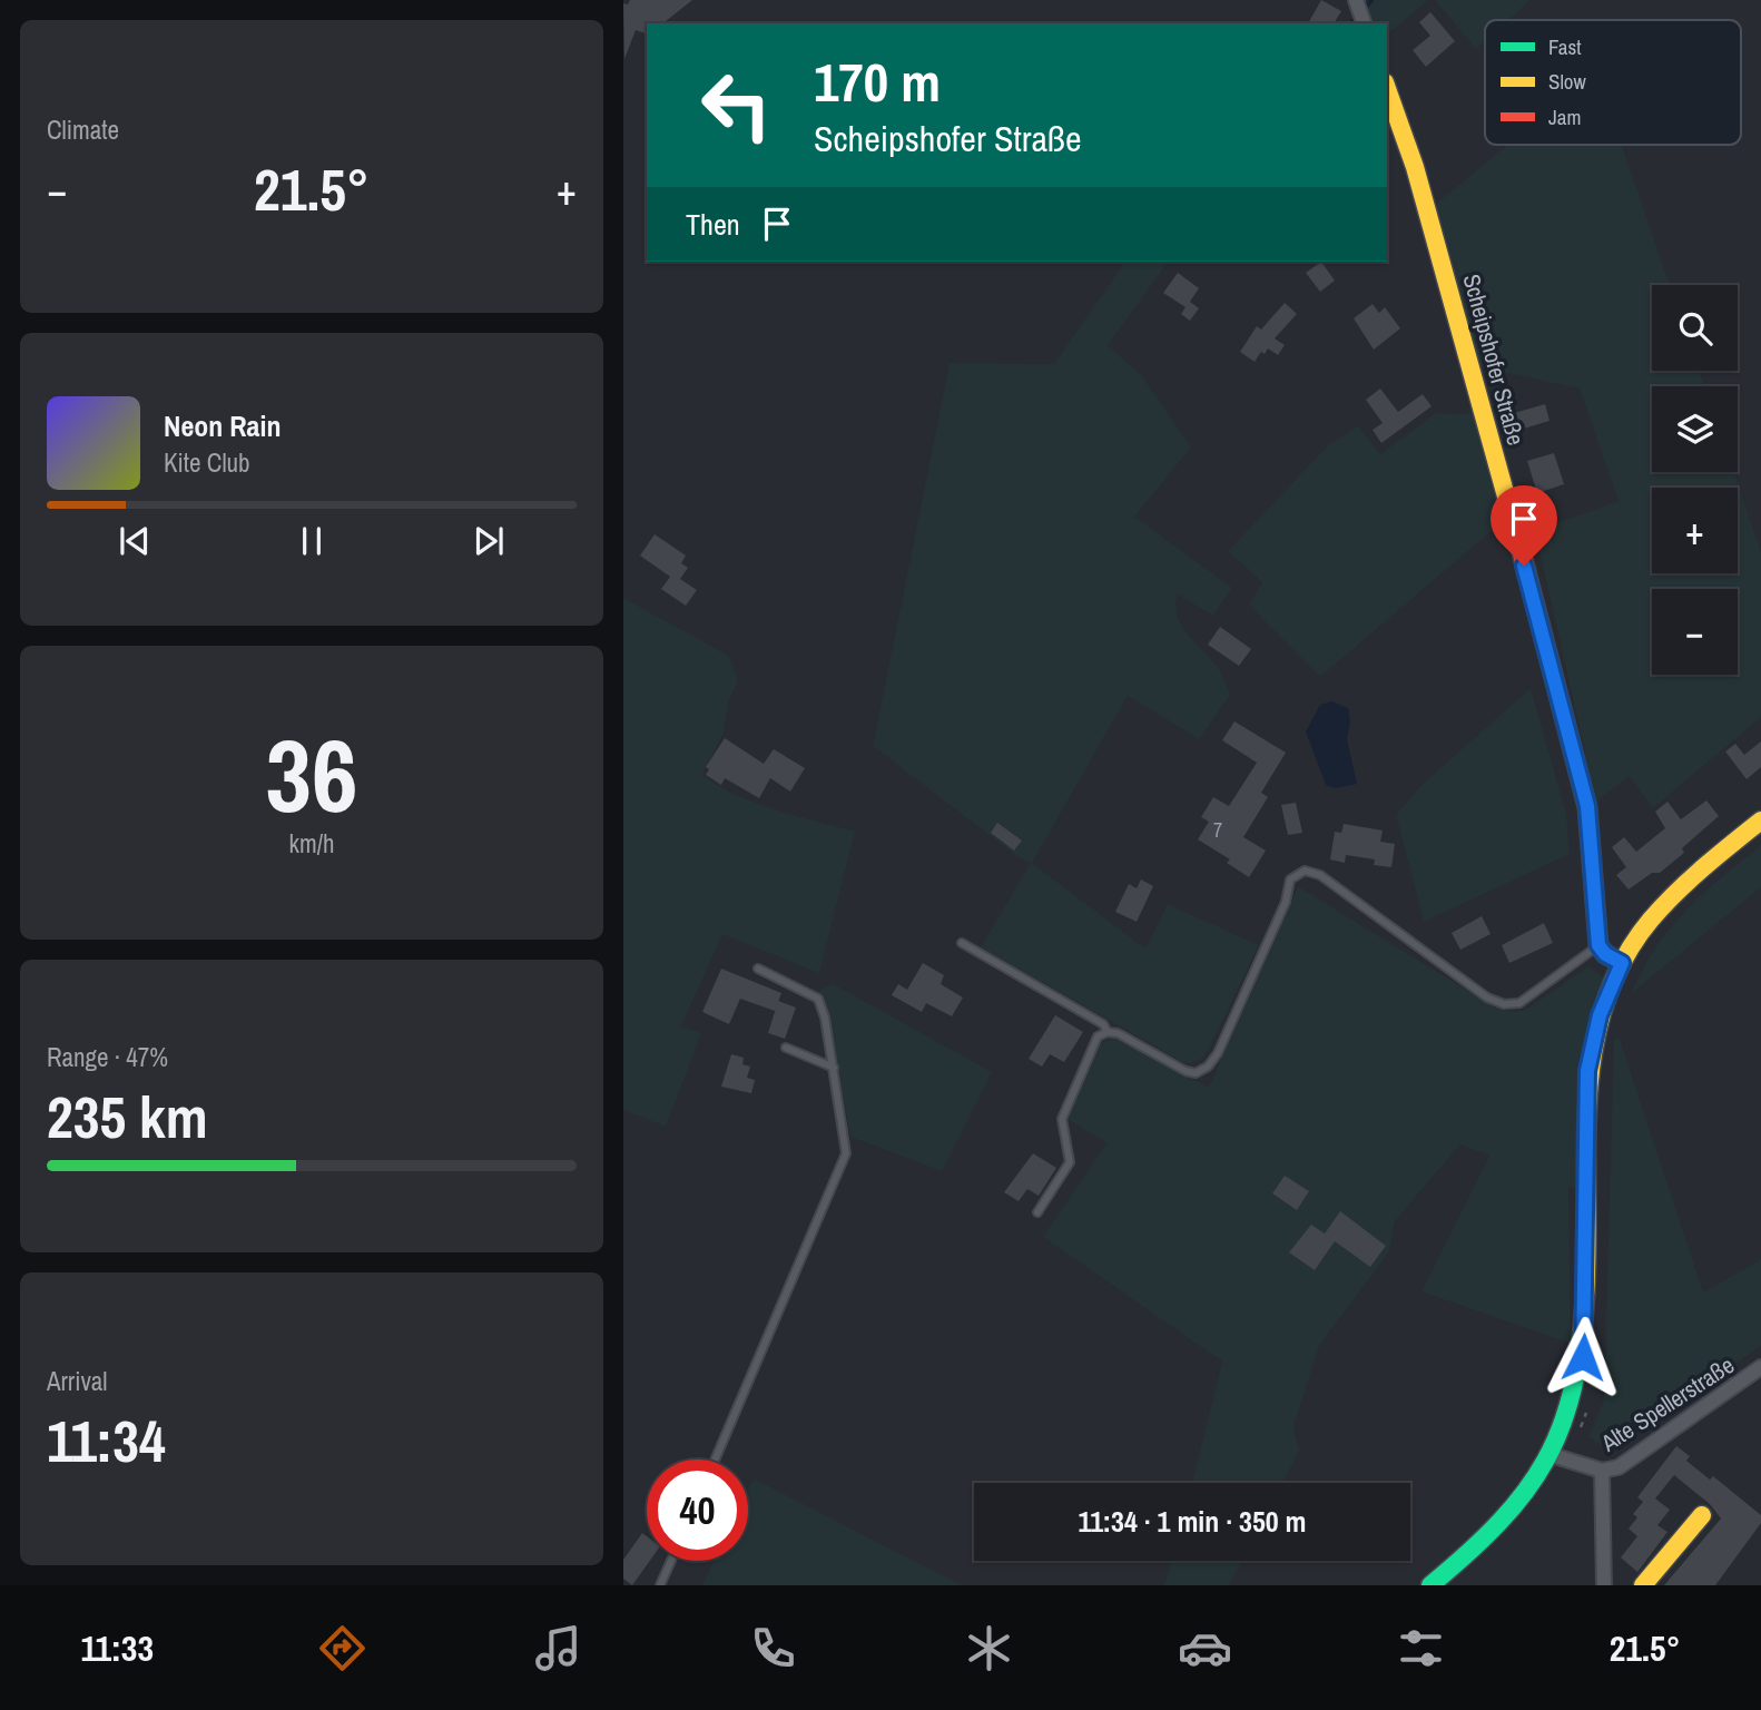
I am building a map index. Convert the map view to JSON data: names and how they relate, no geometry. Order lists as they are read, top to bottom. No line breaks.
{"streets":{"street":["Scheipshofer Straße","Alte Spellerstraße"]},"house_numbers":["7"],"legend":["Fast","Slow","Jam"],"page":{"tile":["Climate",["36","km/h"],["Range · 47%","235 km"],["Arrival","11:34"]],"turn":["170 m","Scheipshofer Straße"],"heat":["−","21.5°","+"],"then":"Then","map_buttons":["+","−"],"song":["Neon Rain","Kite Club"],"limit":"40","trip":"11:34 · 1 min · 350 m","tabs":["11:33","21.5°"]}}
